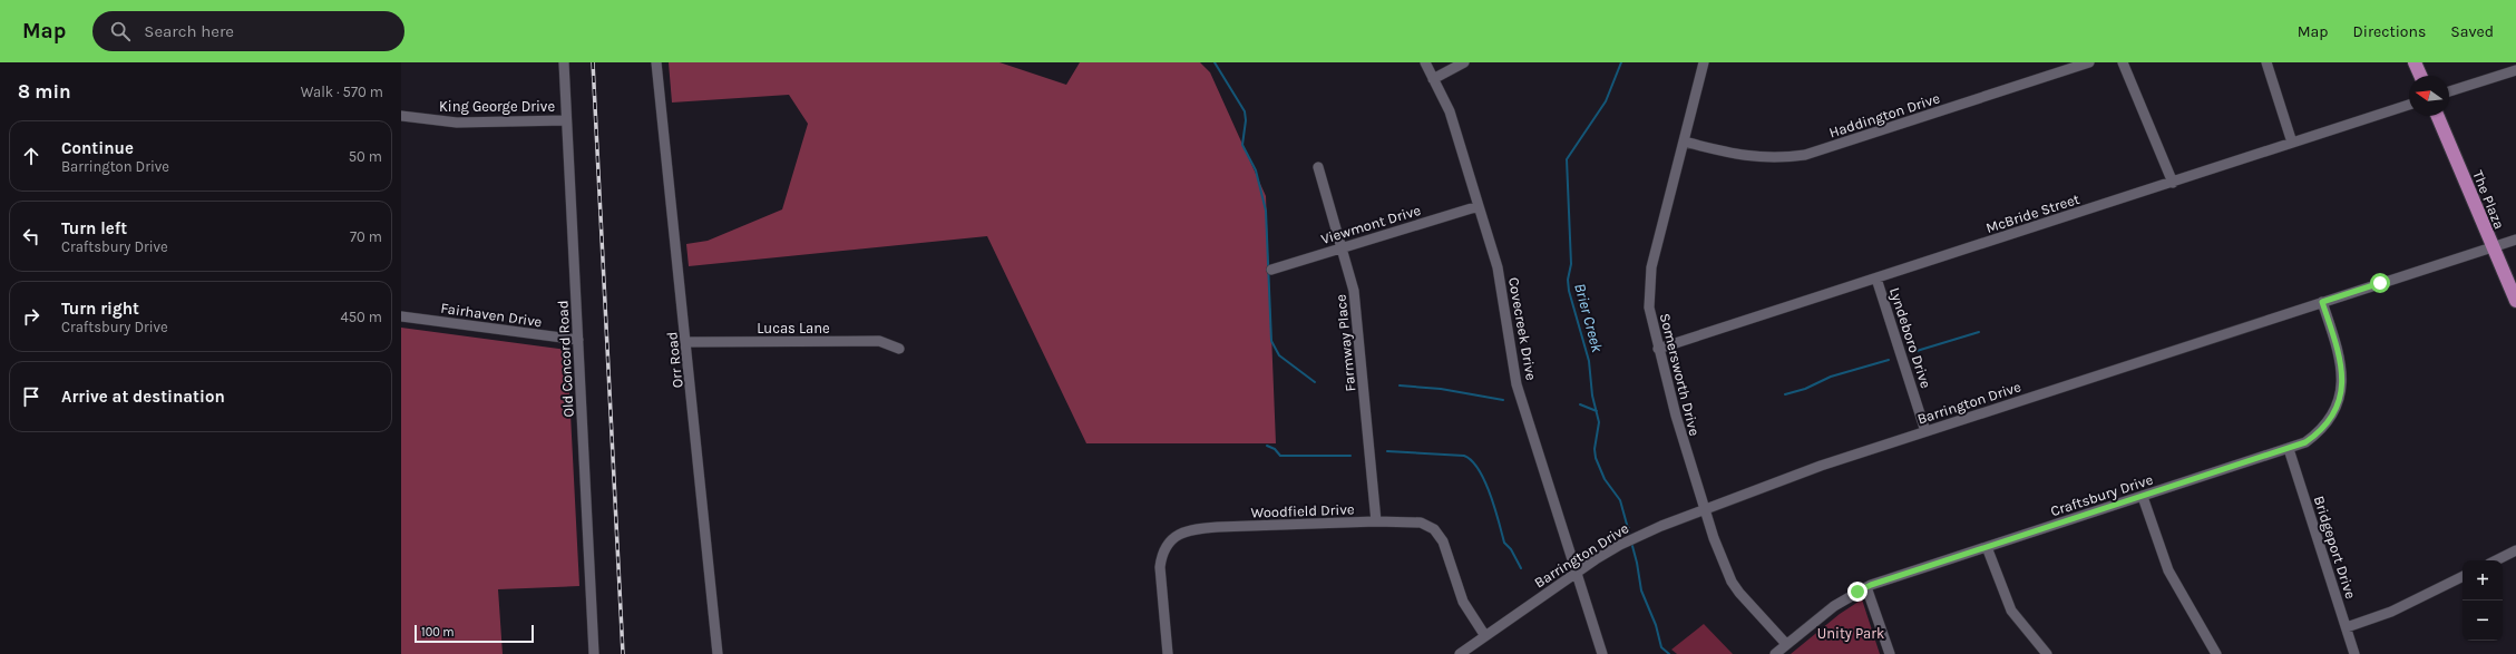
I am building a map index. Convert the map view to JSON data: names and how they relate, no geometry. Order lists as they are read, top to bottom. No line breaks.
{"streets":{"main road":["The Plaza"],"street":["King George Drive","Haddington Drive","McBride Street","Viewmont Drive","Fairhaven Drive","Lucas Lane","Covecreek Drive","Lyndeboro Drive","Farmway Place","Old Concord Road","Orr Road","Somersworth Drive","Barrington Drive","Craftsbury Drive","Woodfield Drive","Bridgeport Drive"]},"crossings":[["King George Drive","Old Concord Road"],["Haddington Drive","Somersworth Drive"],["The Plaza","Barrington Drive"],["McBride Street","Lyndeboro Drive"],["McBride Street","Somersworth Drive"],["Viewmont Drive","Covecreek Drive"],["Viewmont Drive","Farmway Place"],["Fairhaven Drive","Old Concord Road"],["Lucas Lane","Orr Road"],["Covecreek Drive","Barrington Drive"],["Lyndeboro Drive","Barrington Drive"],["Farmway Place","Woodfield Drive"],["Somersworth Drive","Barrington Drive"],["Somersworth Drive","Craftsbury Drive"],["Barrington Drive","Craftsbury Drive"],["Barrington Drive","Woodfield Drive"],["Craftsbury Drive","Bridgeport Drive"]],"water":["Brier Creek"],"parks":["Unity Park"],"scale_bar":"100 m","north":"left","page":{"header":"Map","search":"Search here","nav":["Map","Directions","Saved"],"heading":["8 min","Walk · 570 m"],"list":[["Continue","Barrington Drive","50 m"],["Turn left","Craftsbury Drive","70 m"],["Turn right","Craftsbury Drive","450 m"],"Arrive at destination"],"map_buttons":["+","−"],"scale":"100 m"}}
